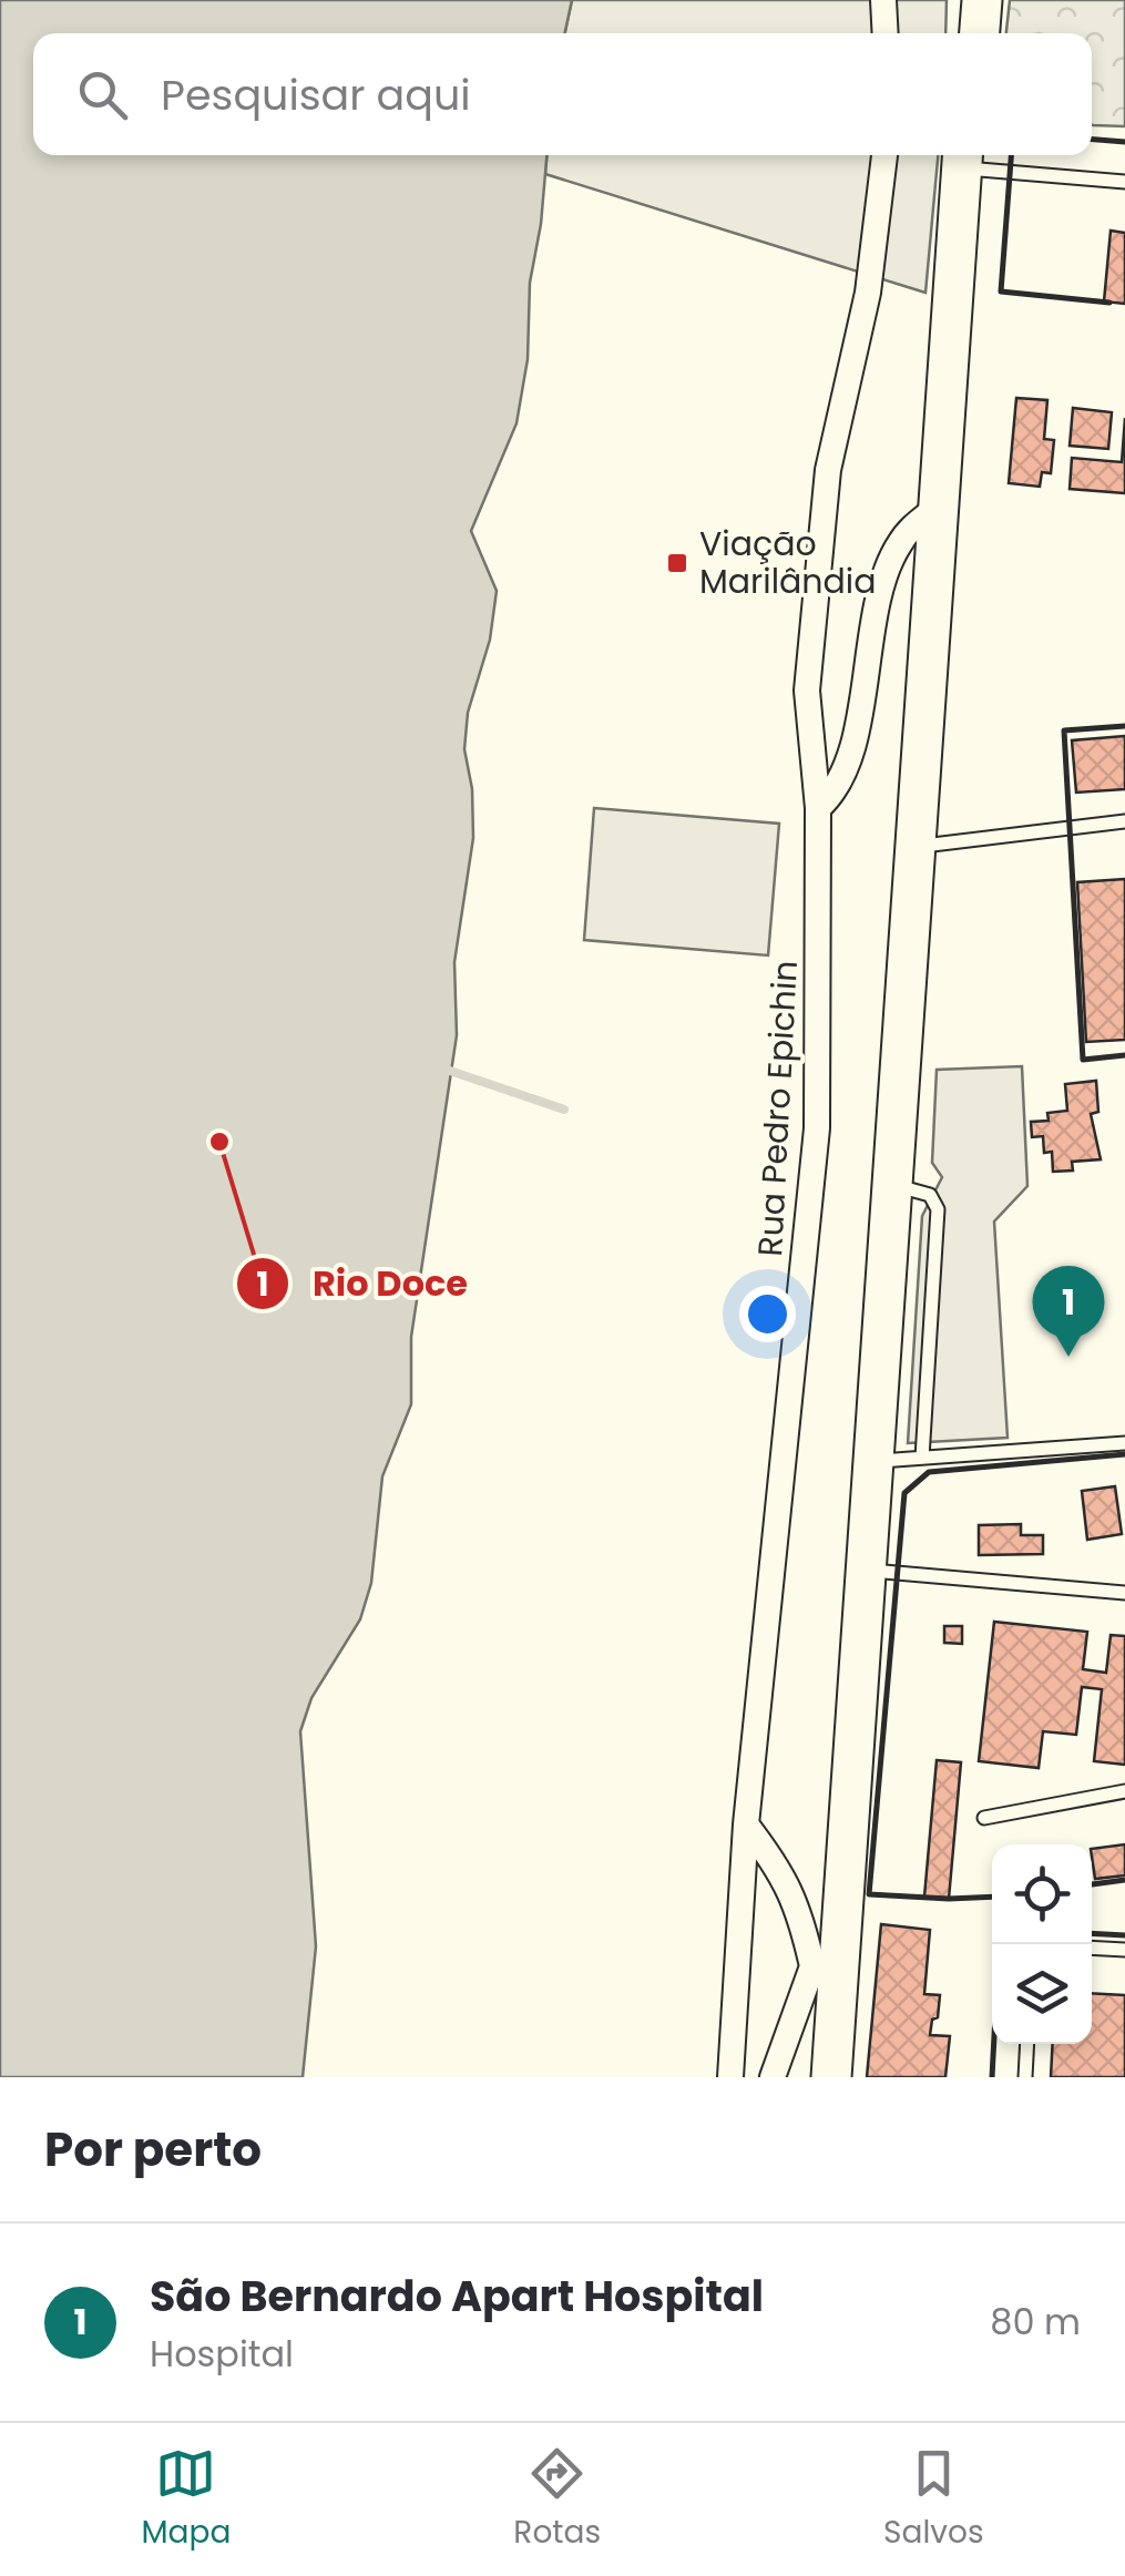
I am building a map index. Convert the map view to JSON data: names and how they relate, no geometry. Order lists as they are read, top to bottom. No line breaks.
{"streets":{"street":["Rua Pedro Epichin"]},"places":{"transit":["Viação Marilândia"],"other":["Rio Doce"]},"page":{"search":"Pesquisar aqui","pins":"1","heading":"Por perto","list":[{"mark":"1","name":"São Bernardo Apart Hospital","note":"Hospital","value":"80 m"}],"nav":["Mapa","Rotas","Salvos"]}}
